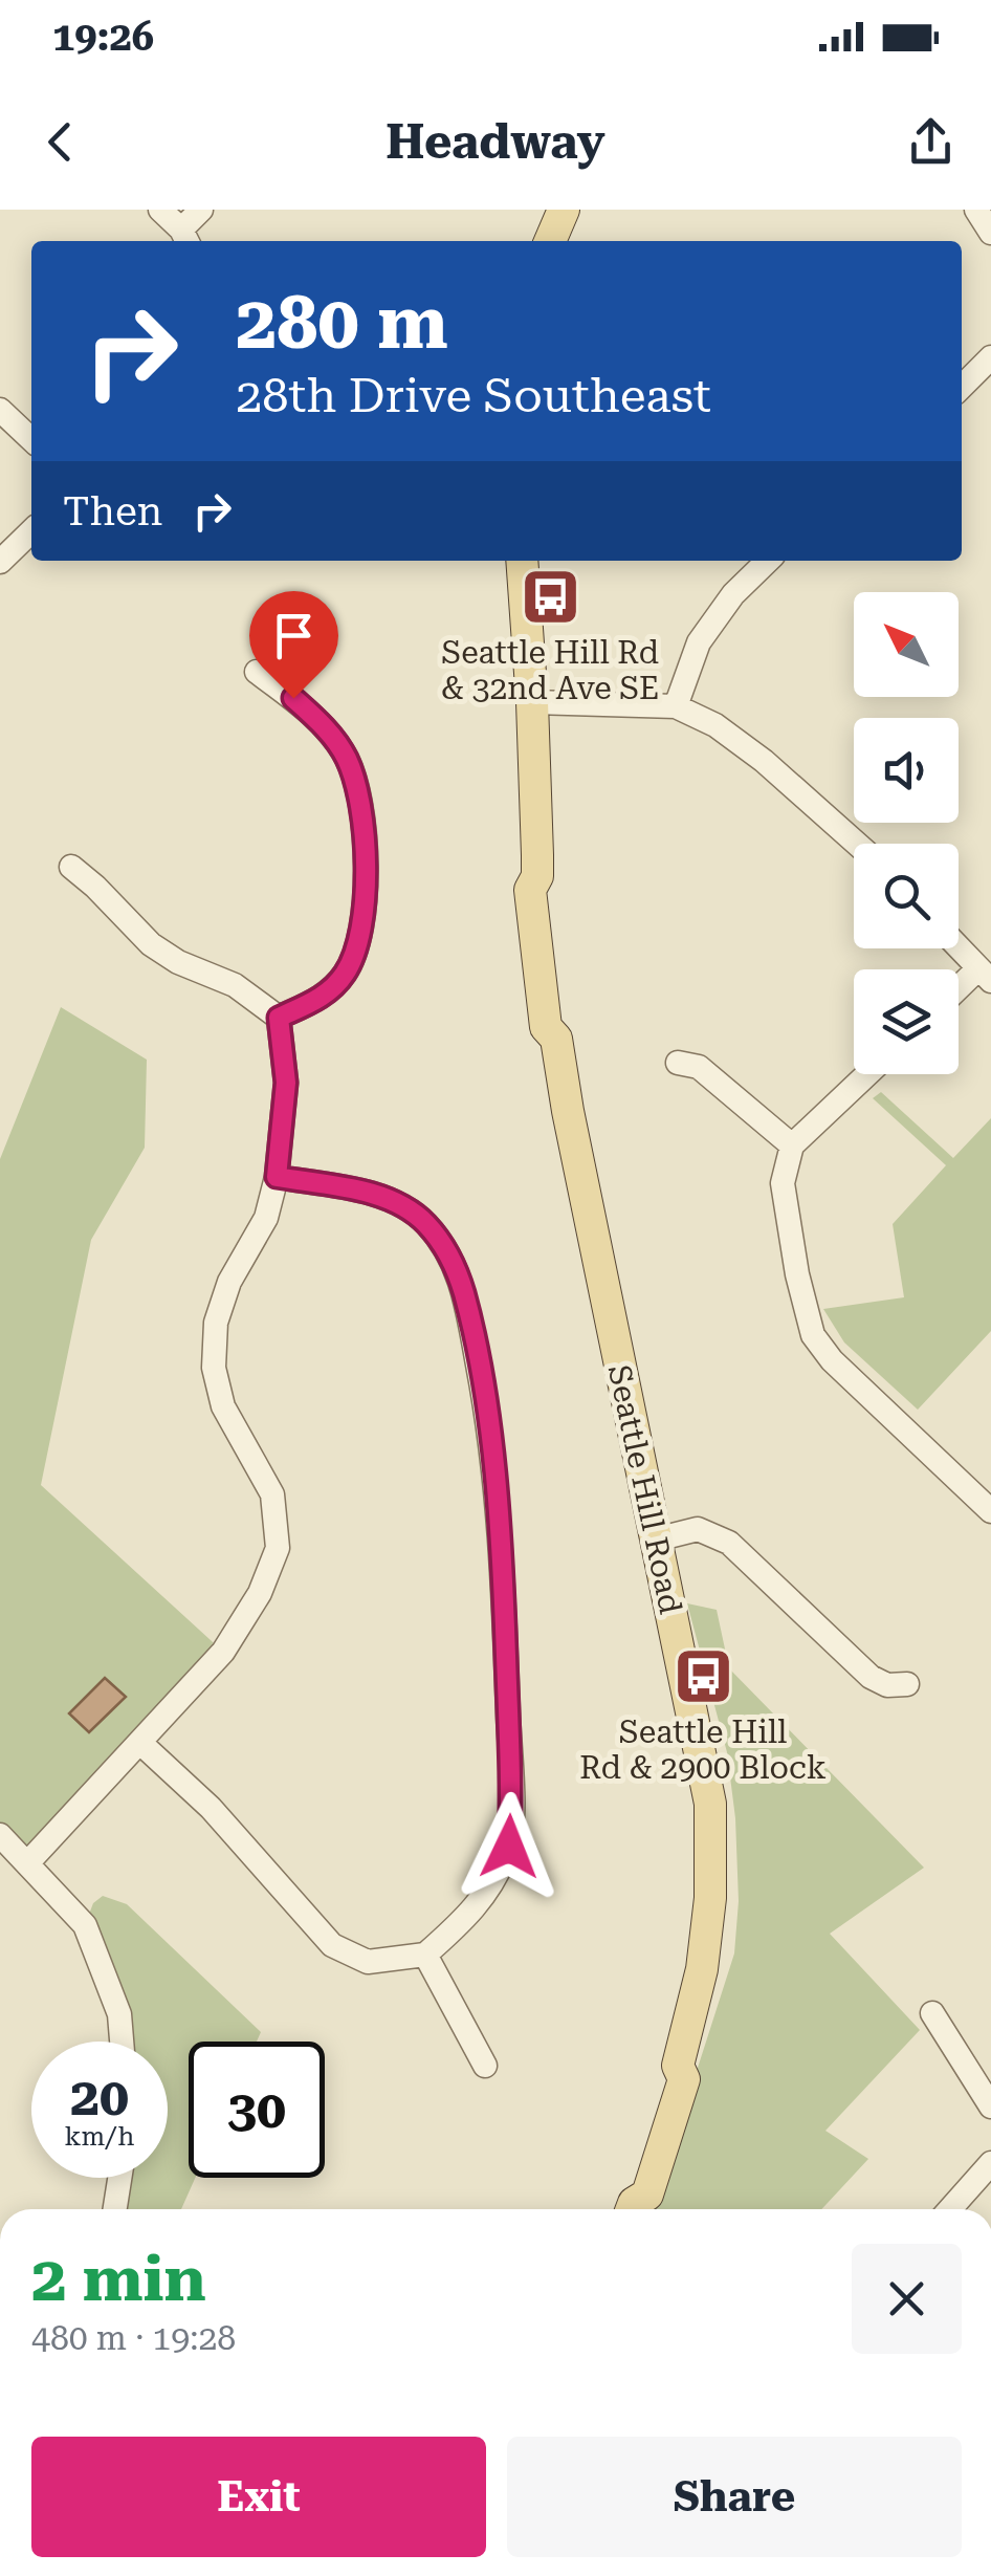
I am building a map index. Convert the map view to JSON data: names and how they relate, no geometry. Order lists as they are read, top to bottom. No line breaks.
{"streets":{"main road":["Seattle Hill Road"]},"places":{"bus stop":["Seattle Hill Rd & 32nd Ave SE","Seattle Hill Rd & 2900 Block"]},"north":"top left","page":{"status":"19:26","header":"Headway","turn":["280 m","28th Drive Southeast"],"then":"Then","speed":"20 km/h","limit":"30","heading":["2 min","480 m · 19:28"],"buttons":["Exit","Share"]}}
